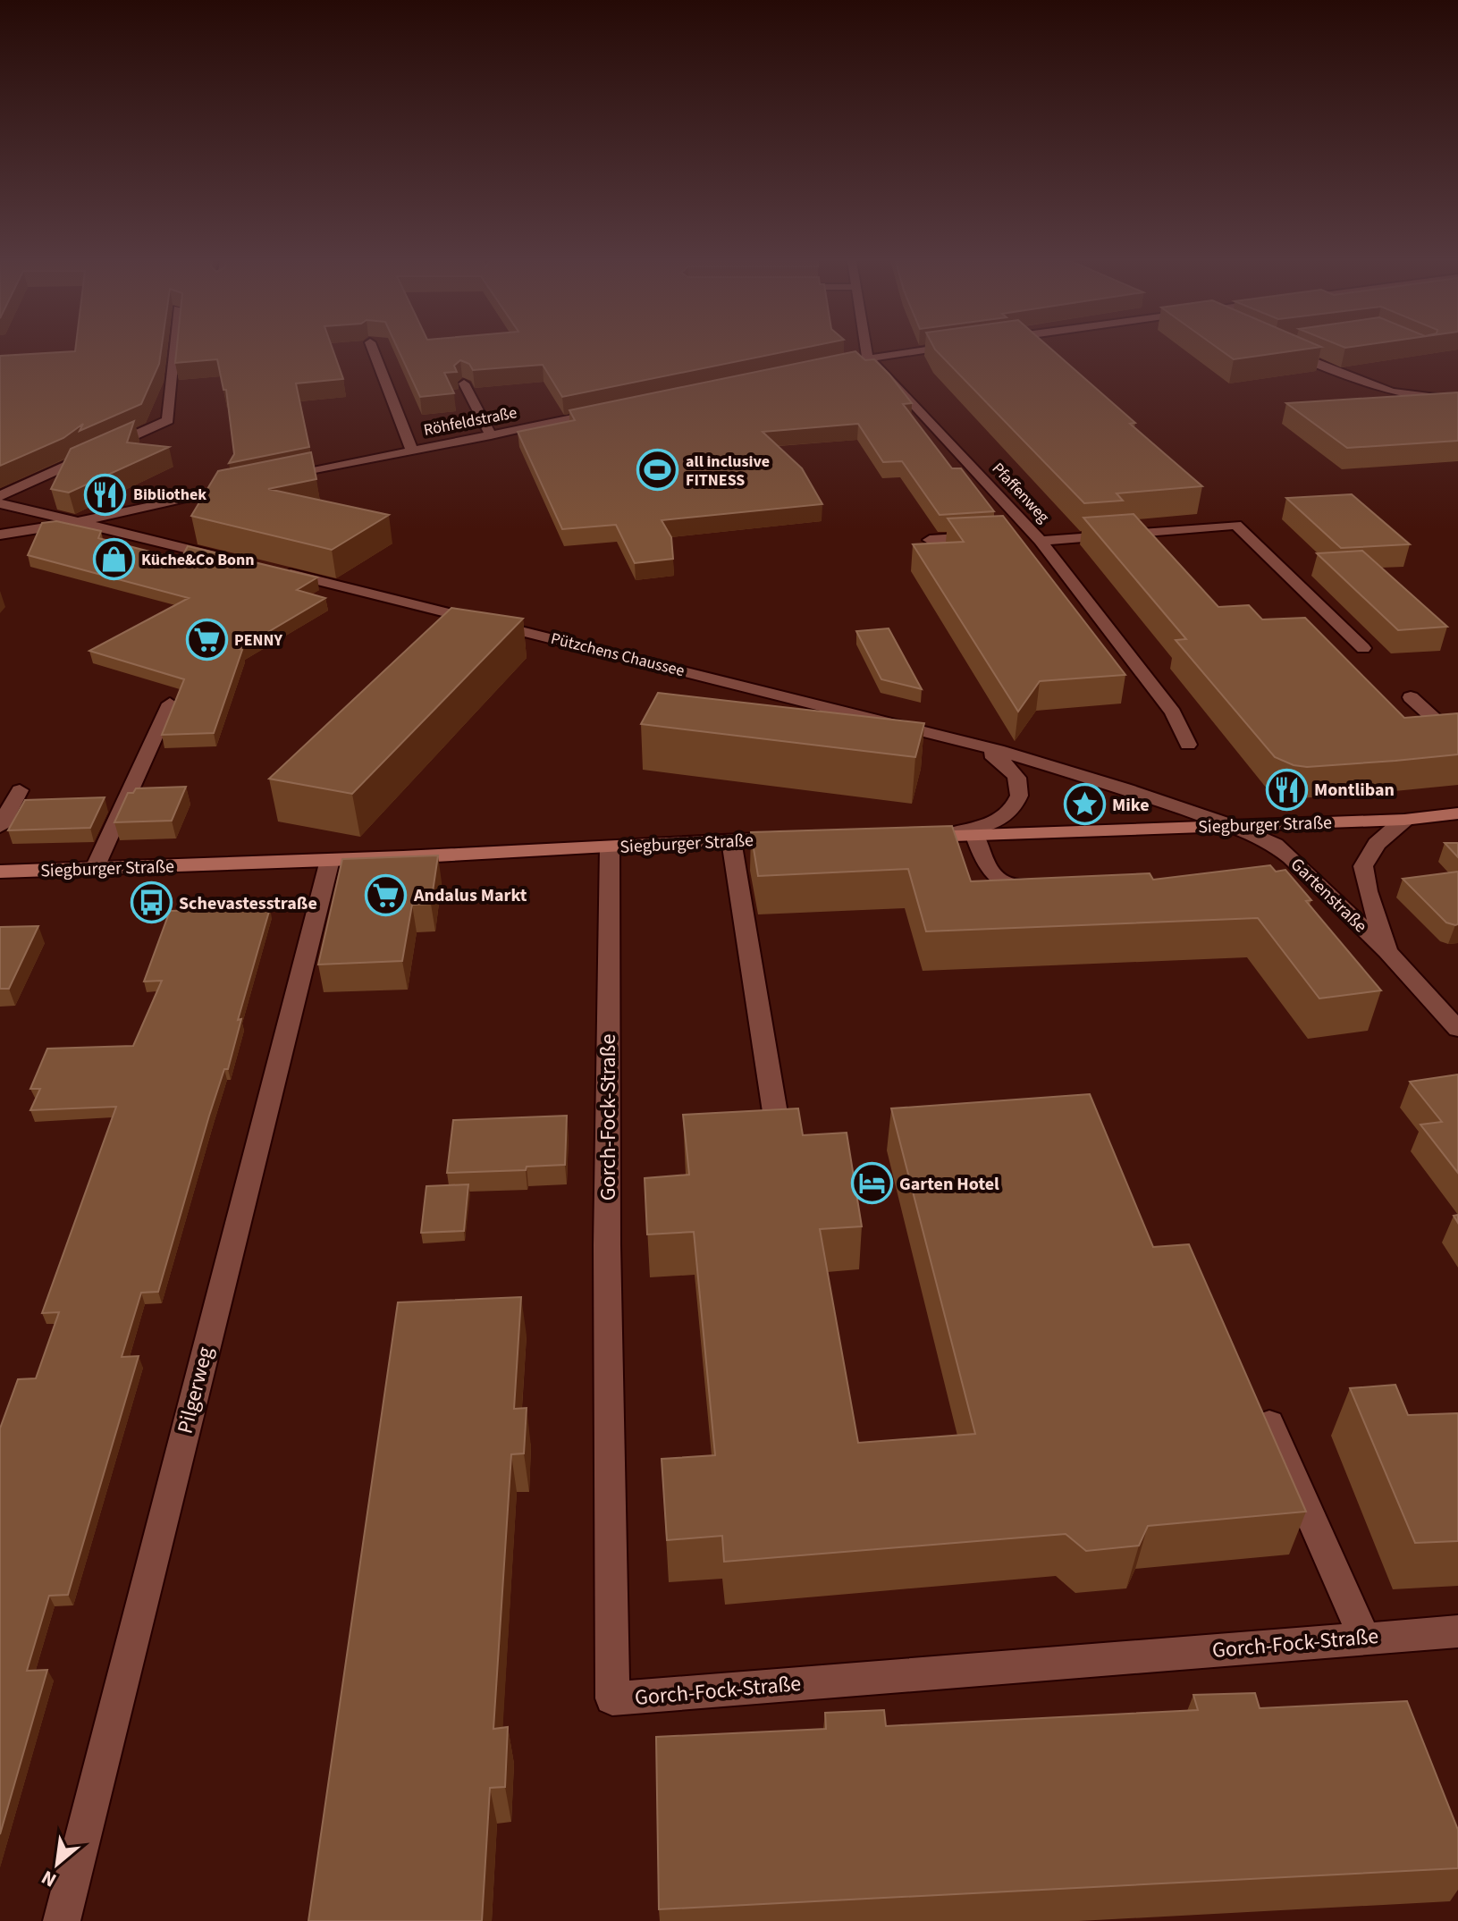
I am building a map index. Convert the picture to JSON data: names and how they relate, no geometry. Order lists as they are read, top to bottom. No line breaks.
{"streets":{"main road":["Siegburger Straße"],"street":["Röhfeldstraße","Pfaffenweg","Pützchens Chaussee","Gartenstraße","Gorch-Fock-Straße","Pilgerweg"]},"crossings":[["Pützchens Chaussee","Siegburger Straße"],["Pützchens Chaussee","Gartenstraße"],["Siegburger Straße","Gartenstraße"],["Siegburger Straße","Gorch-Fock-Straße"],["Siegburger Straße","Pilgerweg"]],"places":{"sports":["all inclusive FITNESS"],"restaurant":["Bibliothek","Montliban"],"shop":["Küche&Co Bonn"],"supermarket":["PENNY","Andalus Markt"],"place":["Mike"],"bus stop":["Schevastesstraße"],"hotel":["Garten Hotel"]},"north":"bottom left"}
